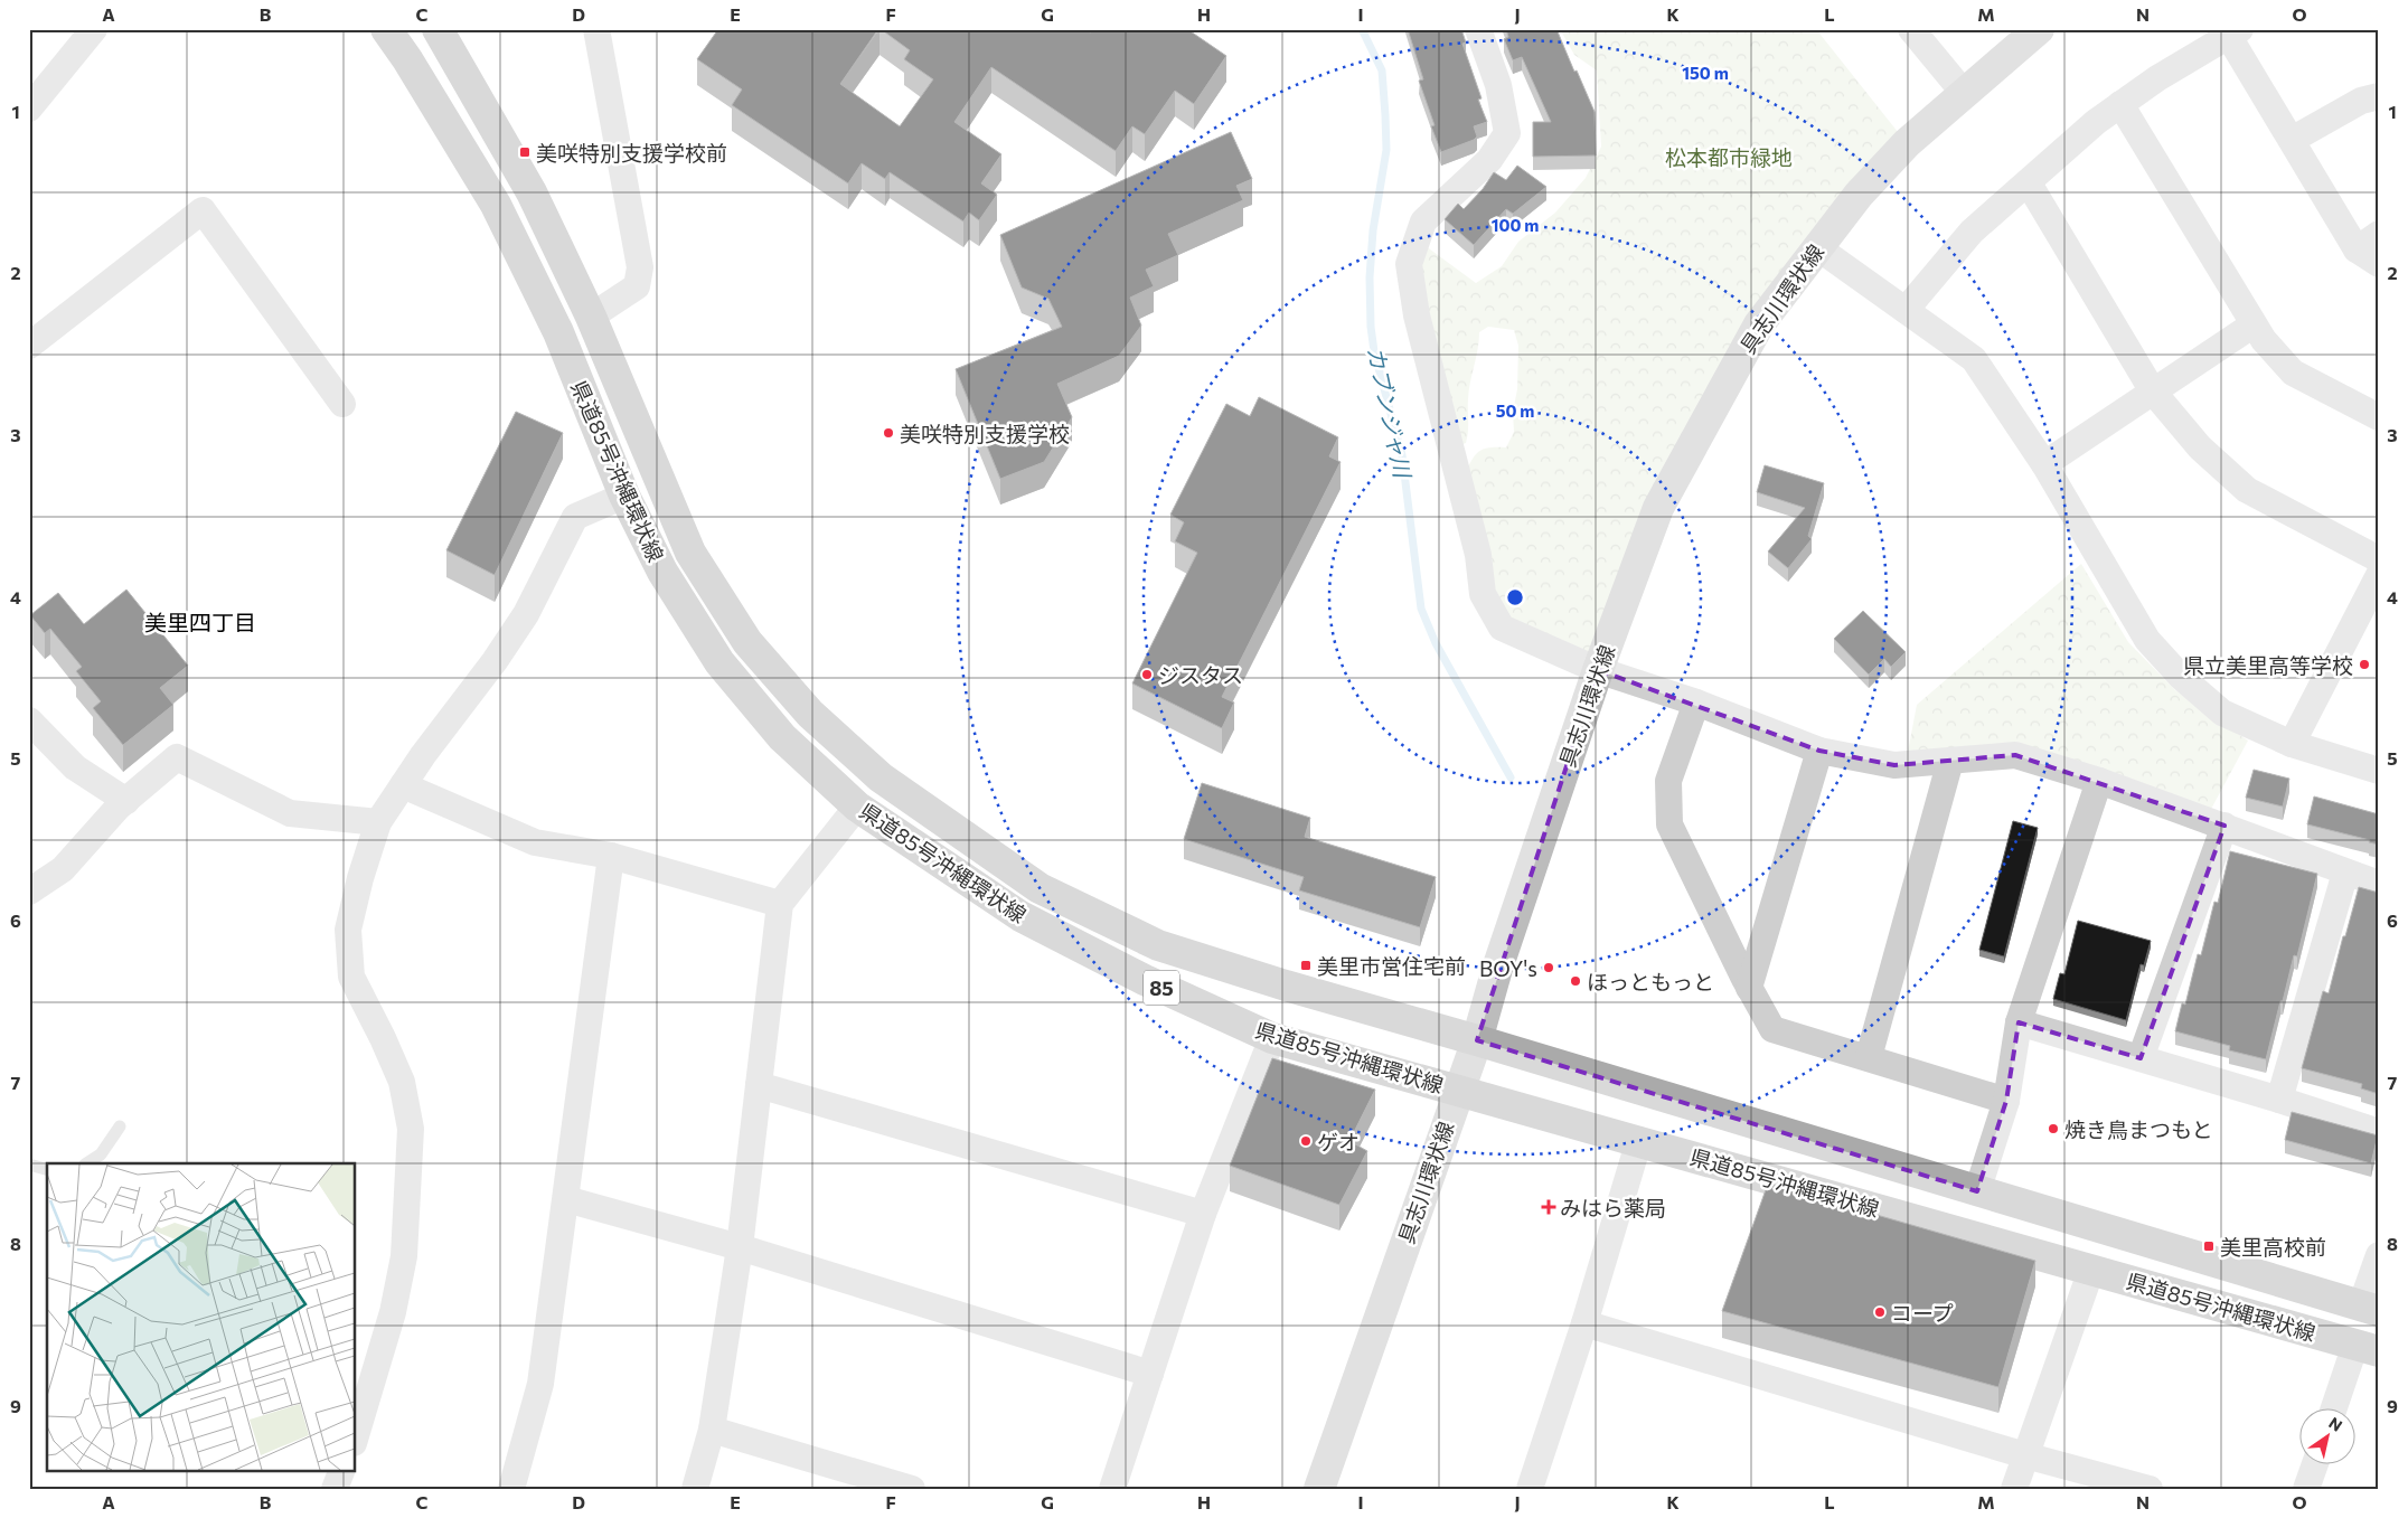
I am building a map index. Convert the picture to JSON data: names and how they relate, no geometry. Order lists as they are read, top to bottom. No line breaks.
{"streets":{"main road":["具志川環状線","県道85号沖縄環状線","85"]},"crossings":[["具志川環状線","県道85号沖縄環状線"]],"districts":["美里四丁目"],"water":["カブンジャ川"],"parks":["松本都市緑地"],"places":{"transit":["美咲特別支援学校前","美里市営住宅前","美里高校前"],"other":["美咲特別支援学校","県立美里高等学校","ジスタス","BOY's","ほっともっと","焼き鳥まつもと","ゲオ","コープ"],"health":["みはら薬局"]},"north":"top right","grid":{"columns":["A","B","C","D","E","F","G","H","I","J","K","L","M","N","O"],"rows":["1","2","3","4","5","6","7","8","9"]},"rings":["150 m","100 m","50 m"]}
